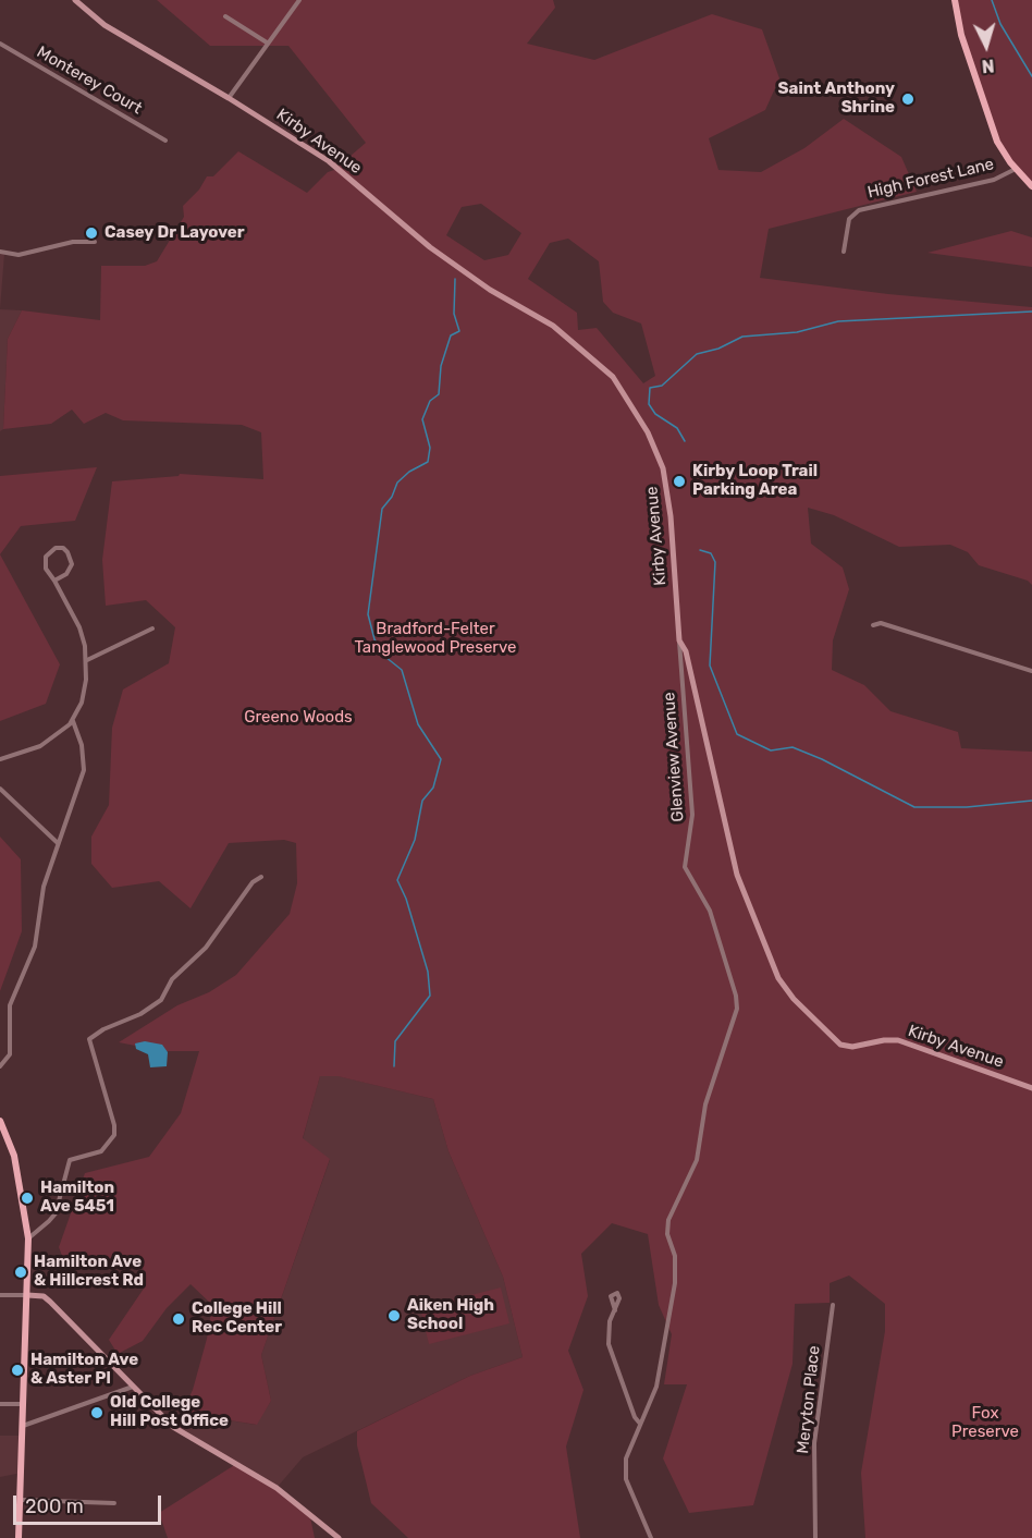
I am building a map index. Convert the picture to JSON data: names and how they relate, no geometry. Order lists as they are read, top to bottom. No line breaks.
{"streets":{"street":["Monterey Court","Kirby Avenue","High Forest Lane","Glenview Avenue","Meryton Place"]},"crossings":[["Kirby Avenue","Glenview Avenue"]],"parks":["Bradford-Felter Tanglewood Preserve","Greeno Woods","Fox Preserve"],"places":["Saint Anthony Shrine","Casey Dr Layover","Kirby Loop Trail Parking Area","Hamilton Ave 5451","Hamilton Ave & Hillcrest Rd","Aiken High School","College Hill Rec Center","Hamilton Ave & Aster Pl","Old College Hill Post Office"],"scale_bar":"200 m","north":"bottom"}
